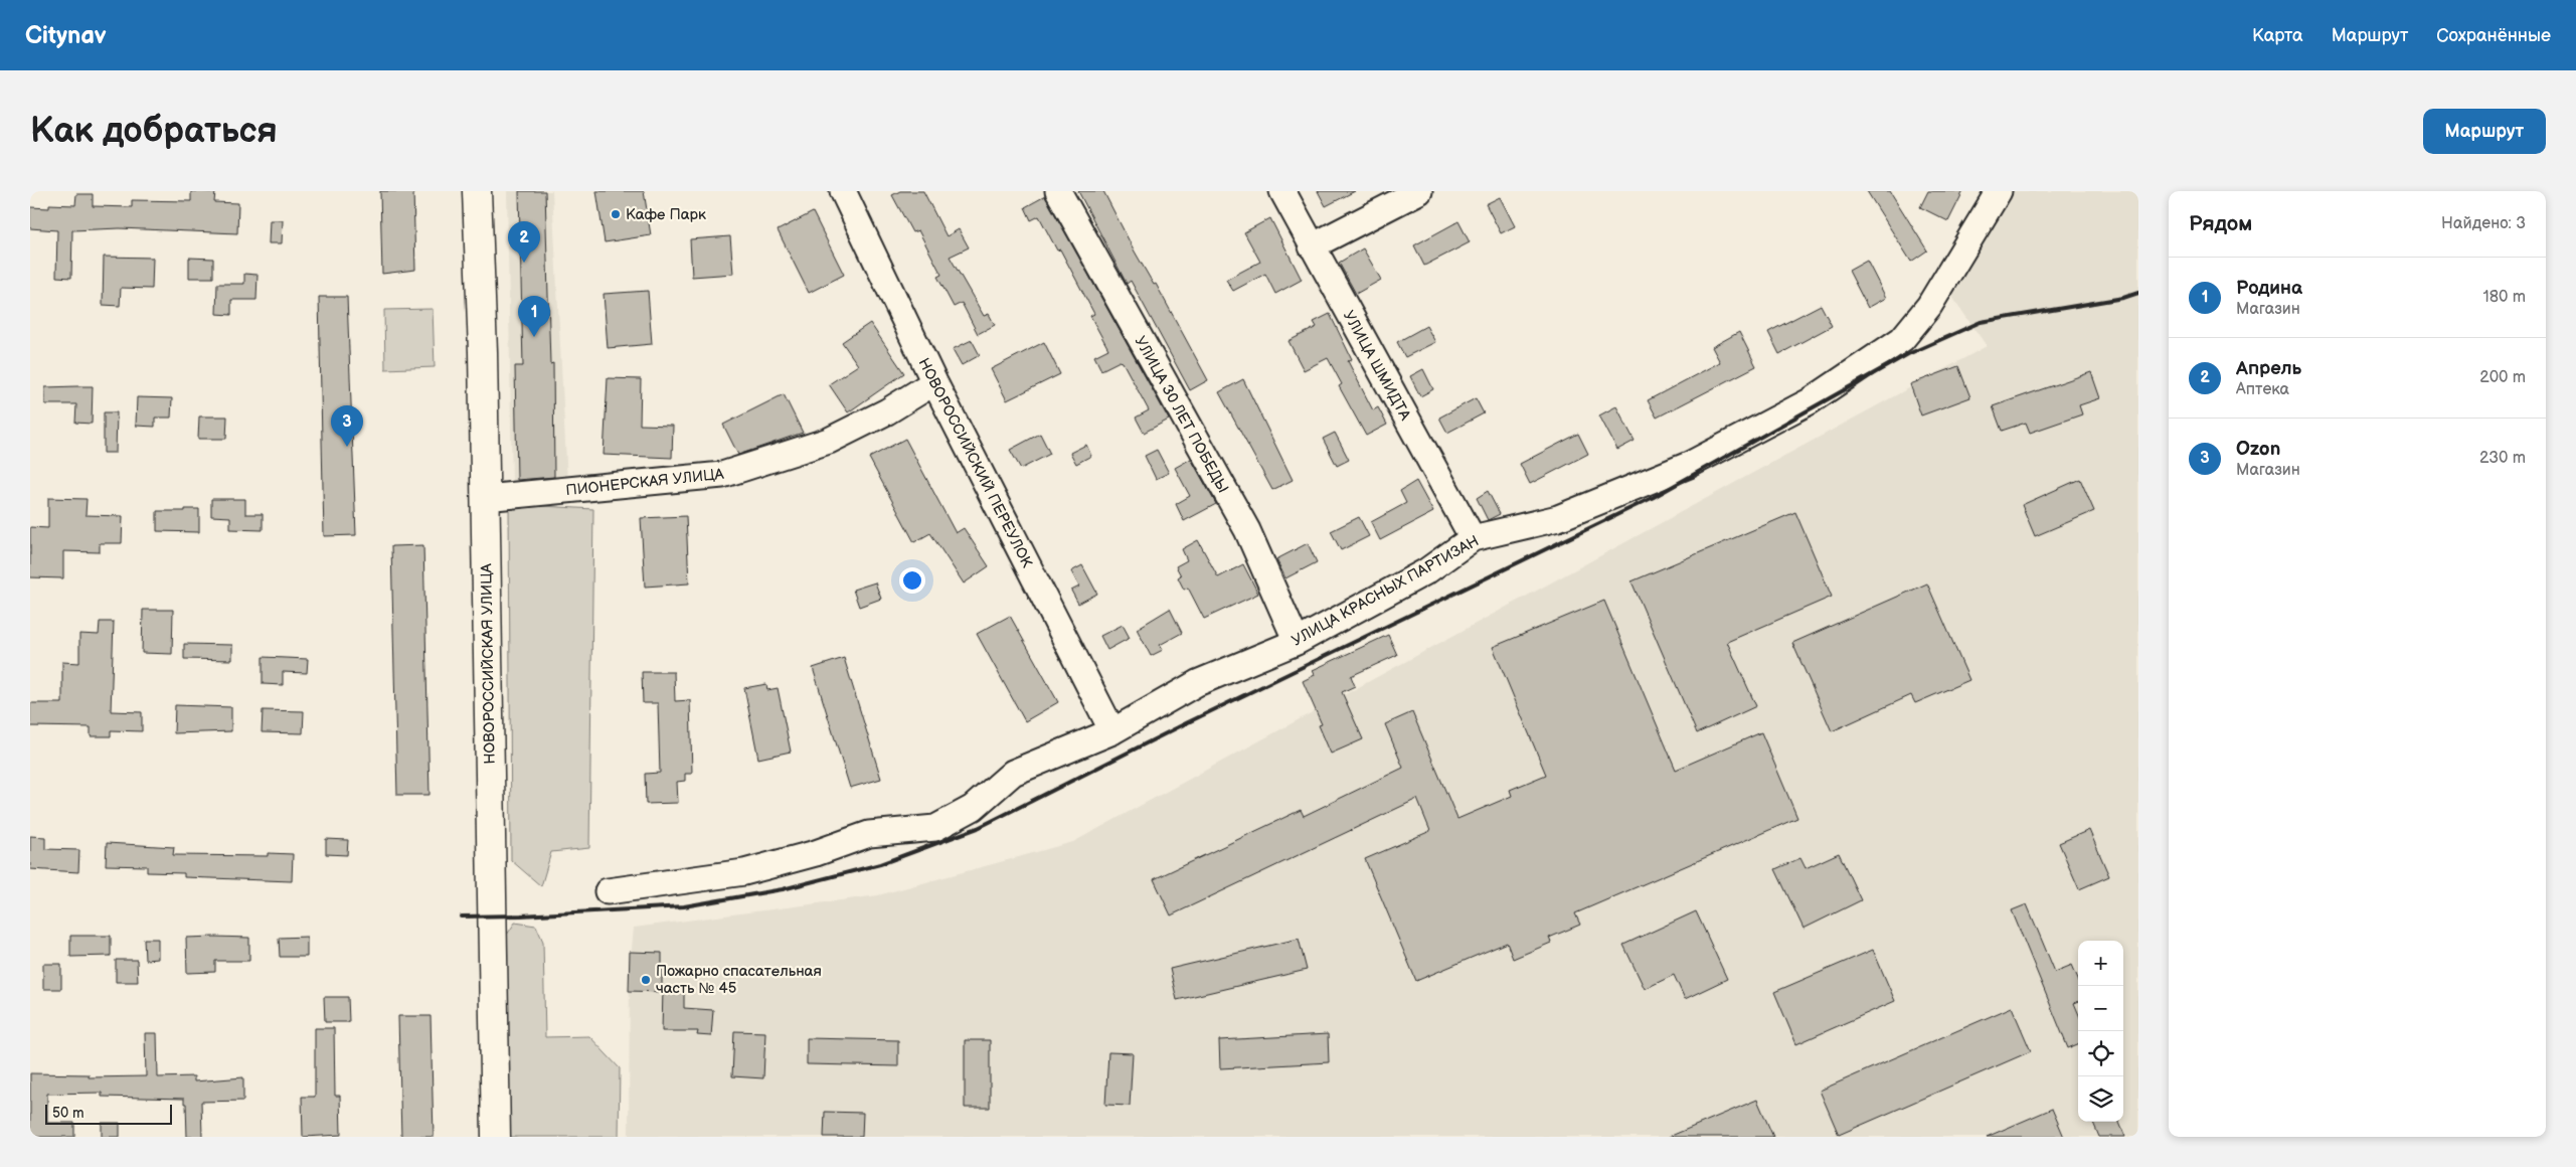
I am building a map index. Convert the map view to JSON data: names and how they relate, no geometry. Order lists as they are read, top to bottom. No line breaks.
{"streets":{"main road":["НОВОРОССИЙСКАЯ УЛИЦА"],"street":["УЛИЦА ШМИДТА","УЛИЦА 30 ЛЕТ ПОБЕДЫ","НОВОРОССИЙСКИЙ ПЕРЕУЛОК","ПИОНЕРСКАЯ УЛИЦА","УЛИЦА КРАСНЫХ ПАРТИЗАН"]},"crossings":[["УЛИЦА ШМИДТА","УЛИЦА КРАСНЫХ ПАРТИЗАН"],["УЛИЦА 30 ЛЕТ ПОБЕДЫ","УЛИЦА КРАСНЫХ ПАРТИЗАН"],["НОВОРОССИЙСКИЙ ПЕРЕУЛОК","ПИОНЕРСКАЯ УЛИЦА"],["НОВОРОССИЙСКИЙ ПЕРЕУЛОК","УЛИЦА КРАСНЫХ ПАРТИЗАН"],["ПИОНЕРСКАЯ УЛИЦА","НОВОРОССИЙСКАЯ УЛИЦА"]],"places":["Кафе Парк","Пожарно спасательная часть № 45"],"scale_bar":"50 m","page":{"header":"Citynav","nav":["Карта","Маршрут","Сохранённые"],"buttons":"Маршрут","title":"Как добраться","heading":["Рядом","Найдено: 3"],"pins":["2","1","3"],"list":[{"mark":"1","name":"Родина","note":"Магазин","value":"180 m"},{"mark":"2","name":"Апрель","note":"Аптека","value":"200 m"},{"mark":"3","name":"Ozon","note":"Магазин","value":"230 m"}],"map_buttons":["+","−"],"scale":"50 m"}}
